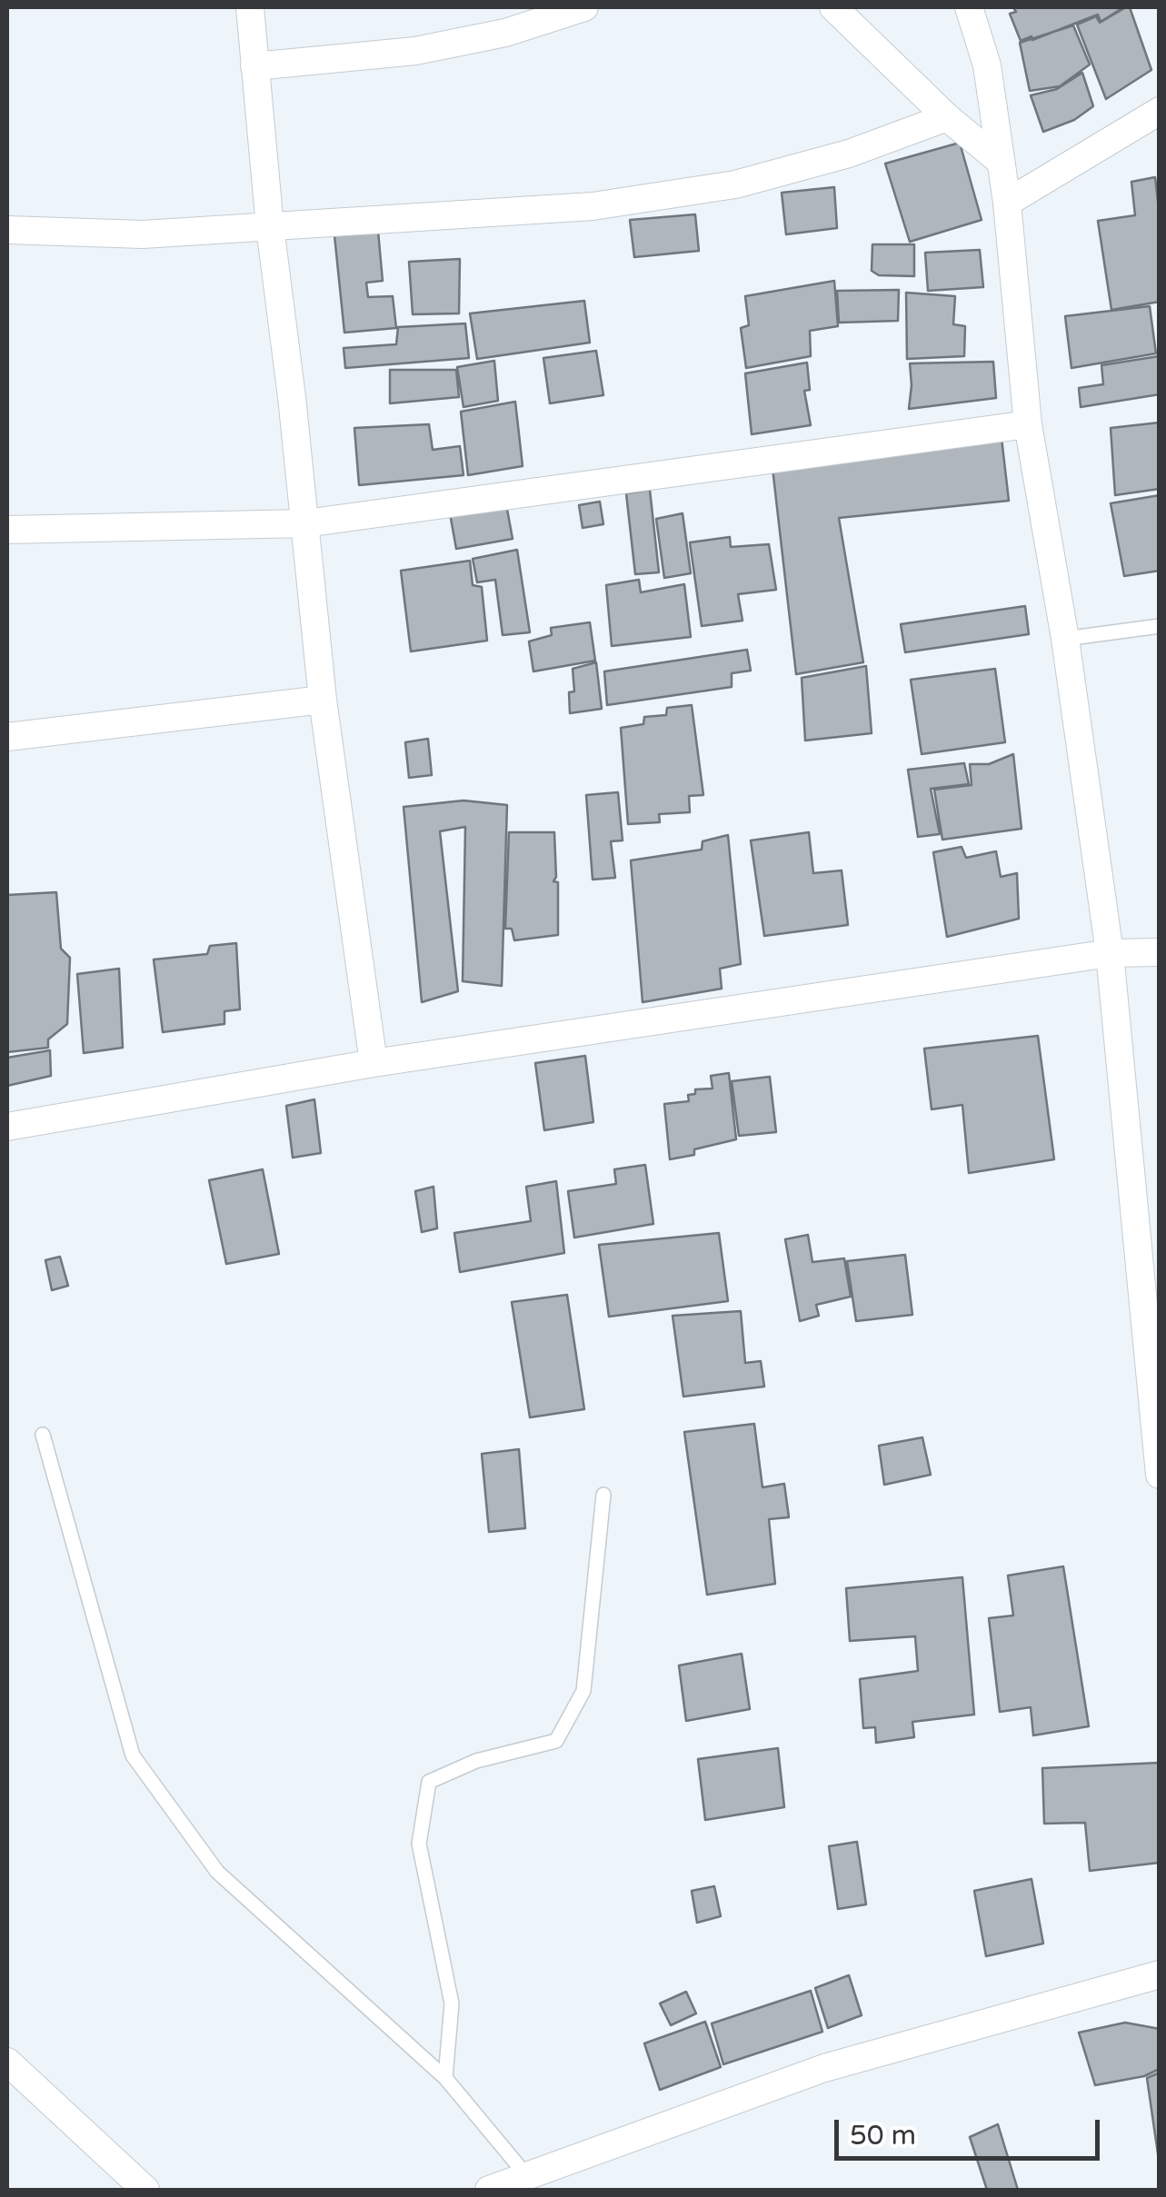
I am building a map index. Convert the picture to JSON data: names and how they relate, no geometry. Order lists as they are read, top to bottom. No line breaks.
{"scale_bar":"50 m"}
